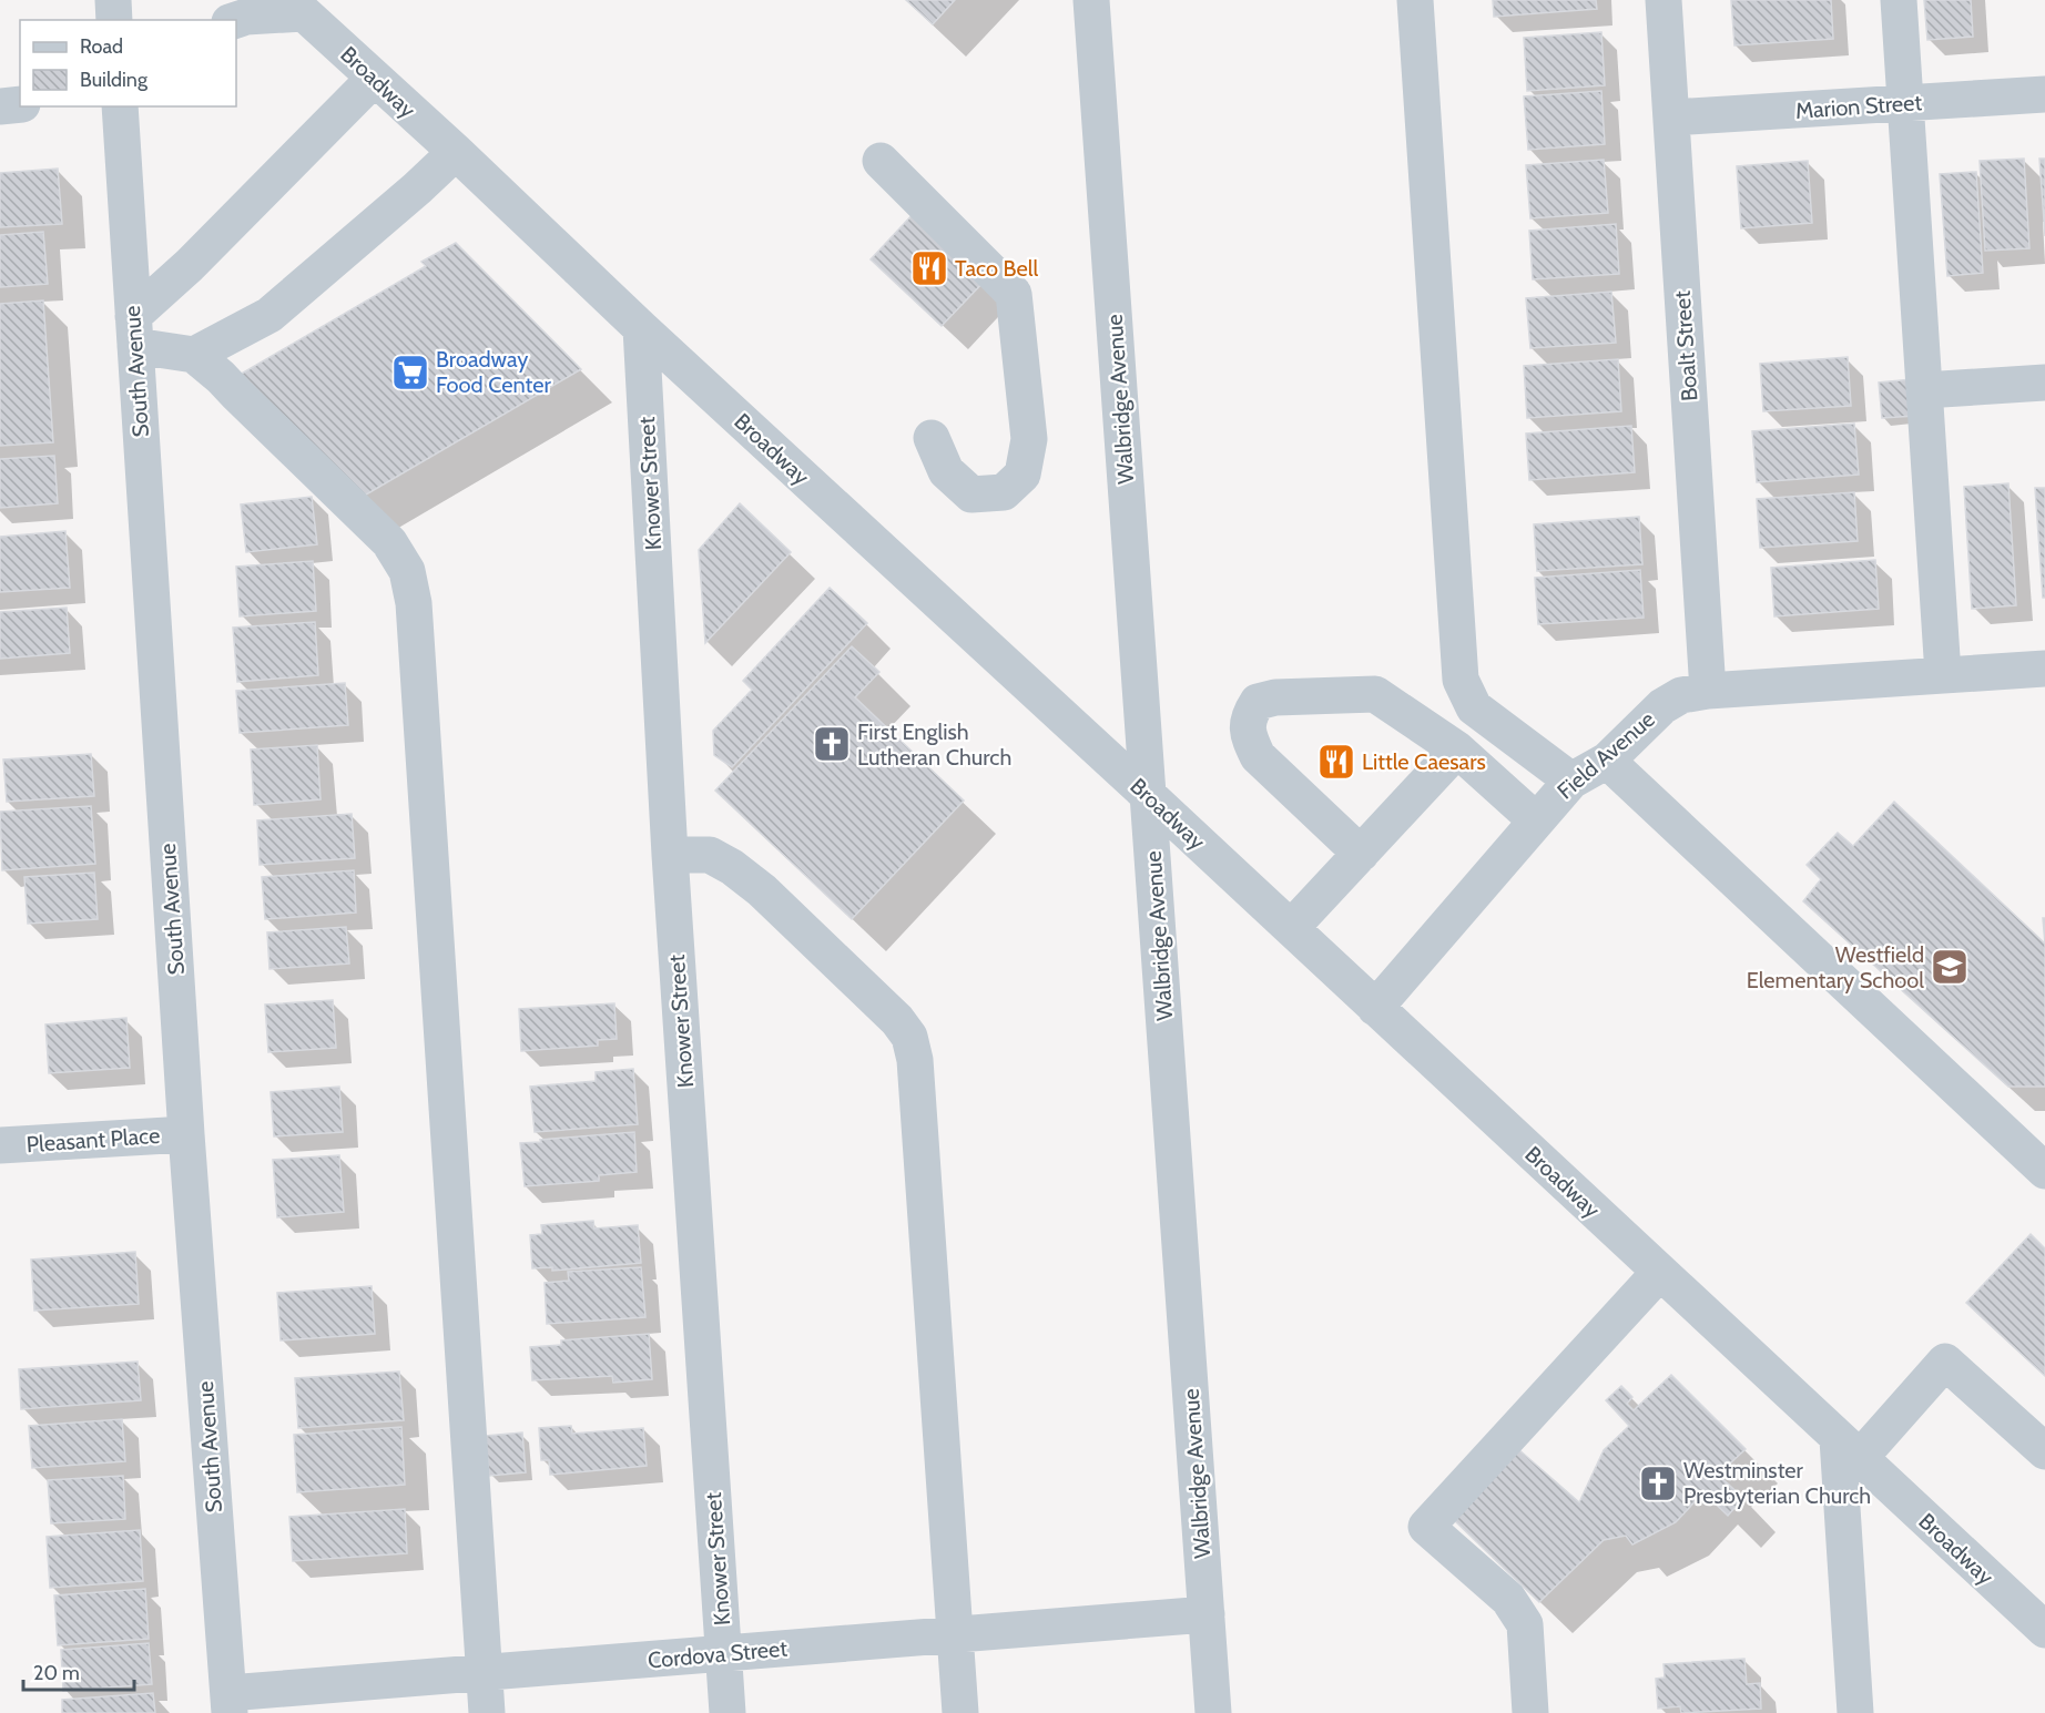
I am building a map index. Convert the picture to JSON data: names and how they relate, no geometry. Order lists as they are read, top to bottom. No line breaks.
{"streets":{"street":["Broadway","Marion Street","Boalt Street","South Avenue","Walbridge Avenue","Knower Street","Field Avenue","Pleasant Place","Cordova Street"]},"crossings":[["Broadway","Walbridge Avenue"],["Broadway","Knower Street"],["Broadway","Field Avenue"],["Marion Street","Boalt Street"],["Boalt Street","Field Avenue"],["South Avenue","Pleasant Place"],["South Avenue","Cordova Street"],["Walbridge Avenue","Cordova Street"],["Knower Street","Cordova Street"]],"places":{"restaurant":["Taco Bell","Little Caesars"],"supermarket":["Broadway Food Center"],"church":["First English Lutheran Church","Westminster Presbyterian Church"],"school or university":["Westfield Elementary School"]},"legend":["Road","Building"],"scale_bar":"20 m"}
